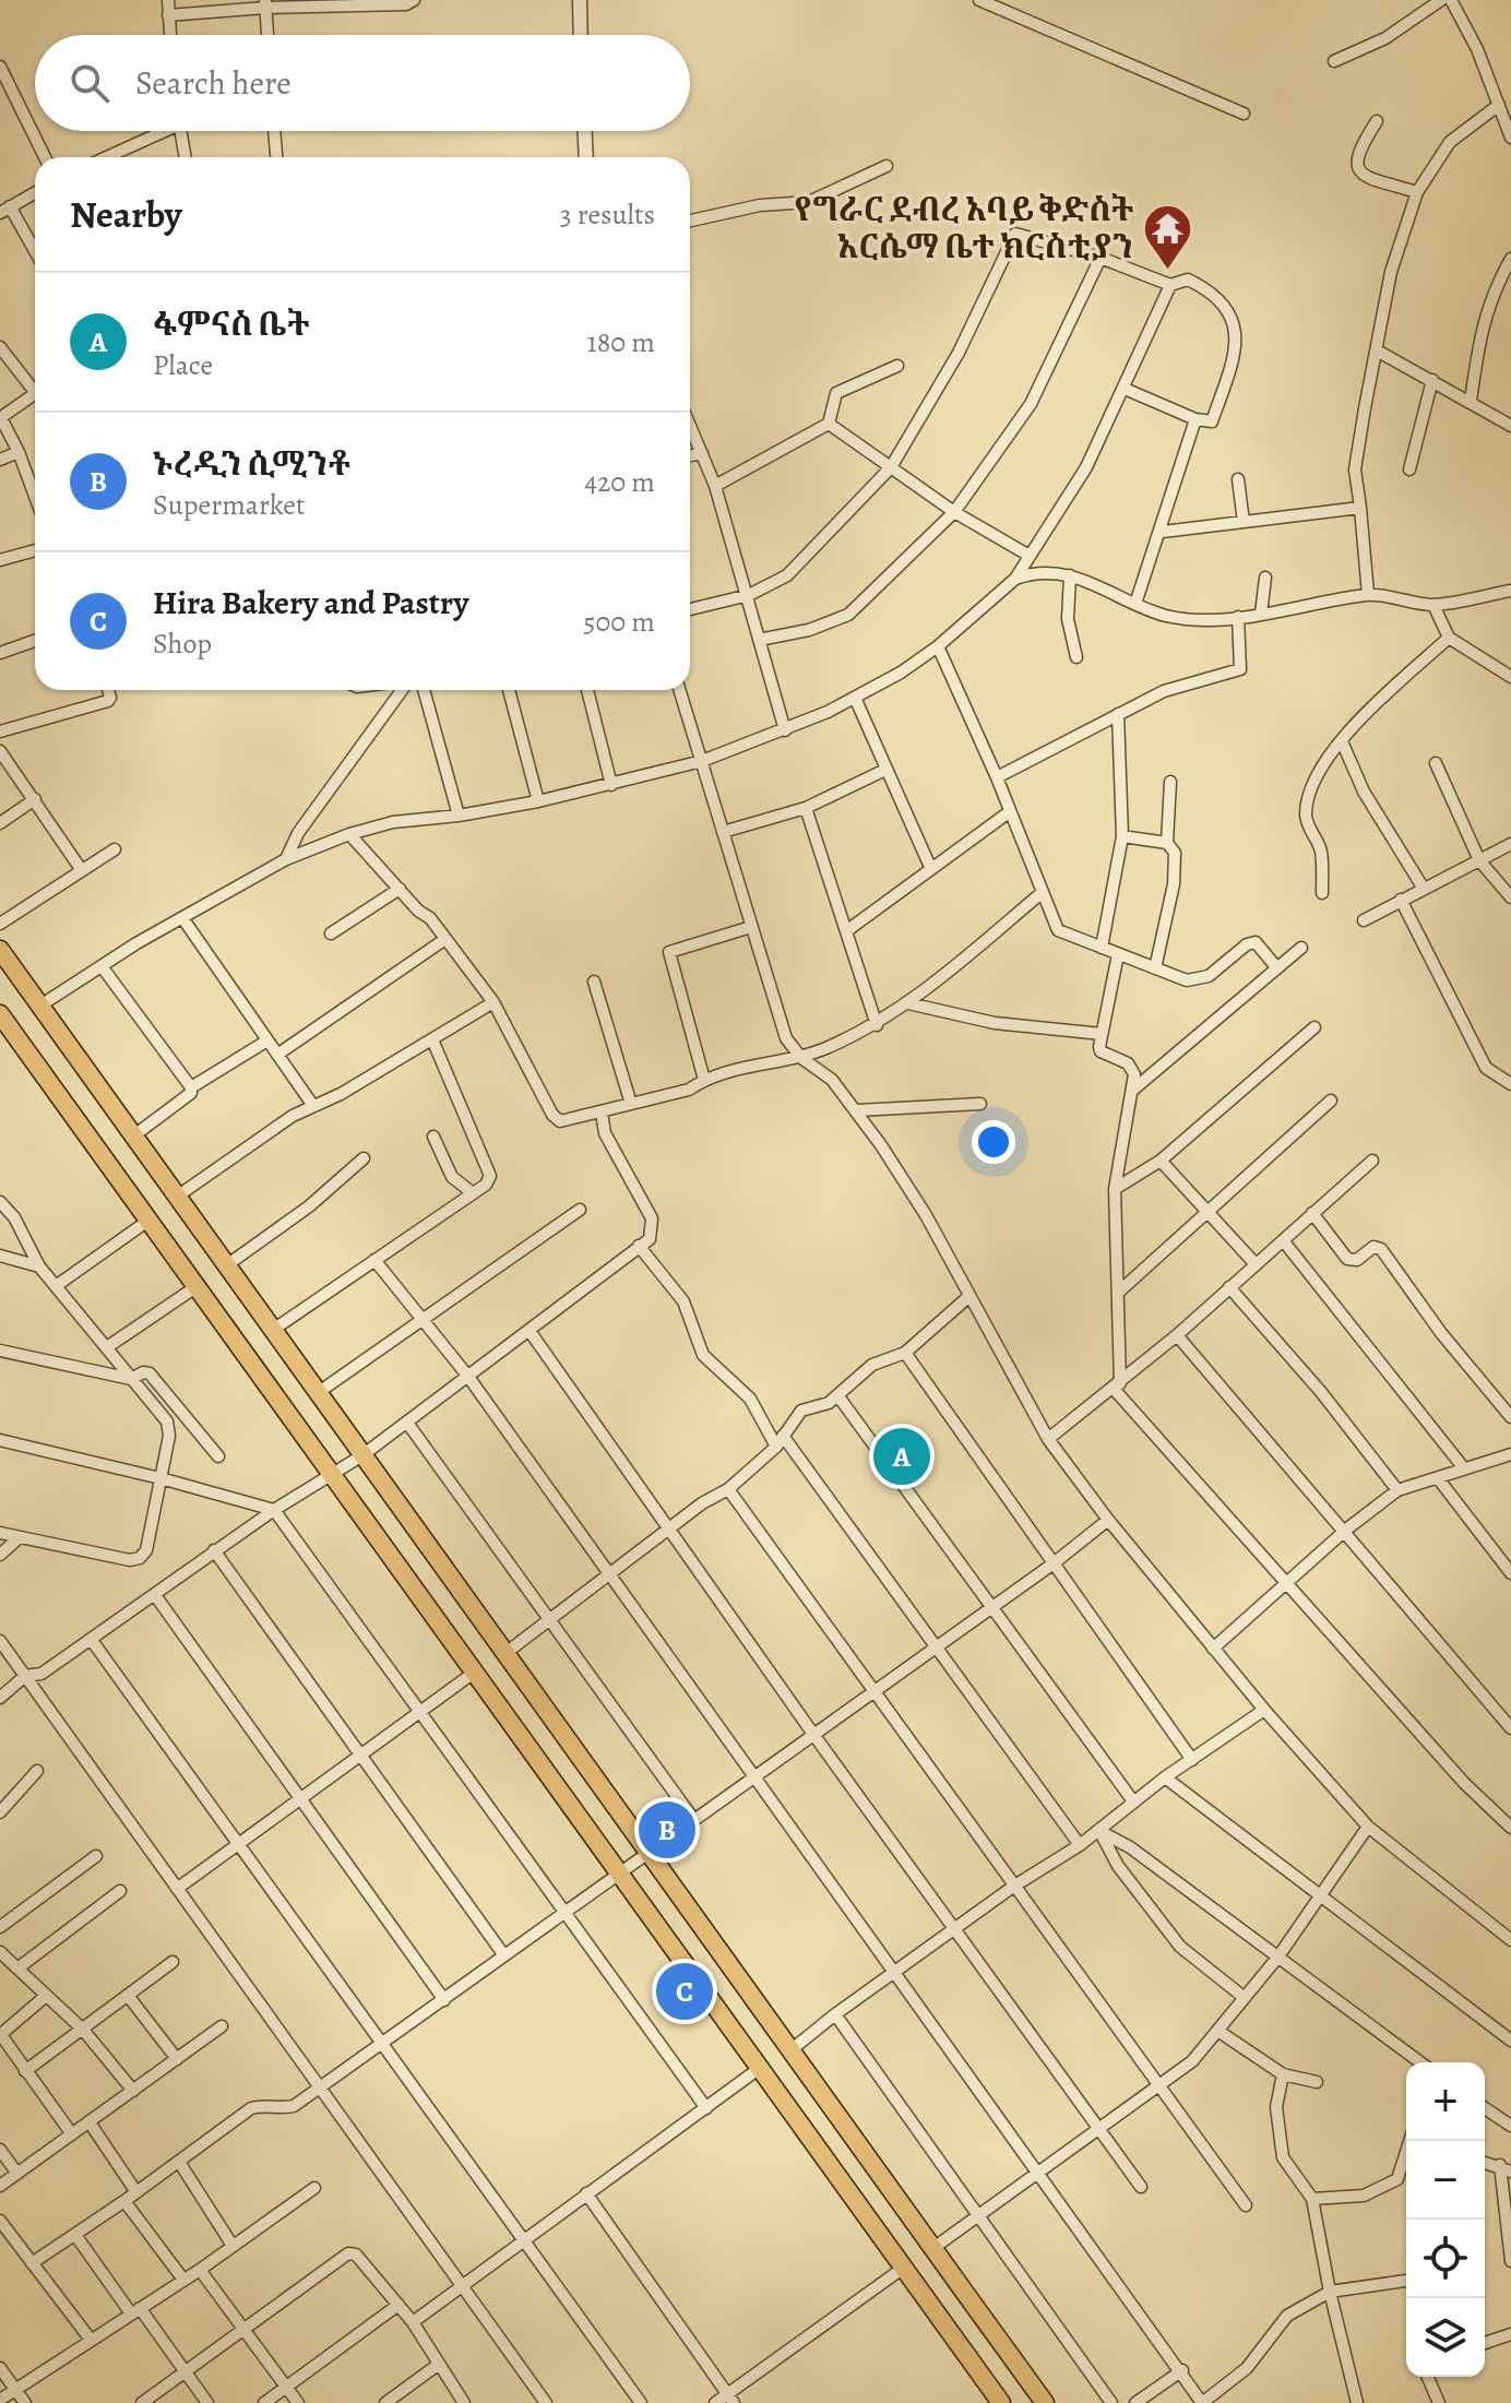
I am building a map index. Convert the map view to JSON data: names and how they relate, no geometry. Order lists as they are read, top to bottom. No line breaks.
{"places":{"temple":["የግራር ደብረ አባይ ቅድስት አርሴማ ቤተ ክርስቲያን"]},"page":{"search":"Search here","heading":["Nearby","3 results"],"list":[{"mark":"A","name":"ፋምናስ ቤት","note":"Place","value":"180 m"},{"mark":"B","name":"ኑረዲን ሲሚንቶ","note":"Supermarket","value":"420 m"},{"mark":"C","name":"Hira Bakery and Pastry","note":"Shop","value":"500 m"}],"pins":["A","B","C"],"map_buttons":["+","−"]}}
